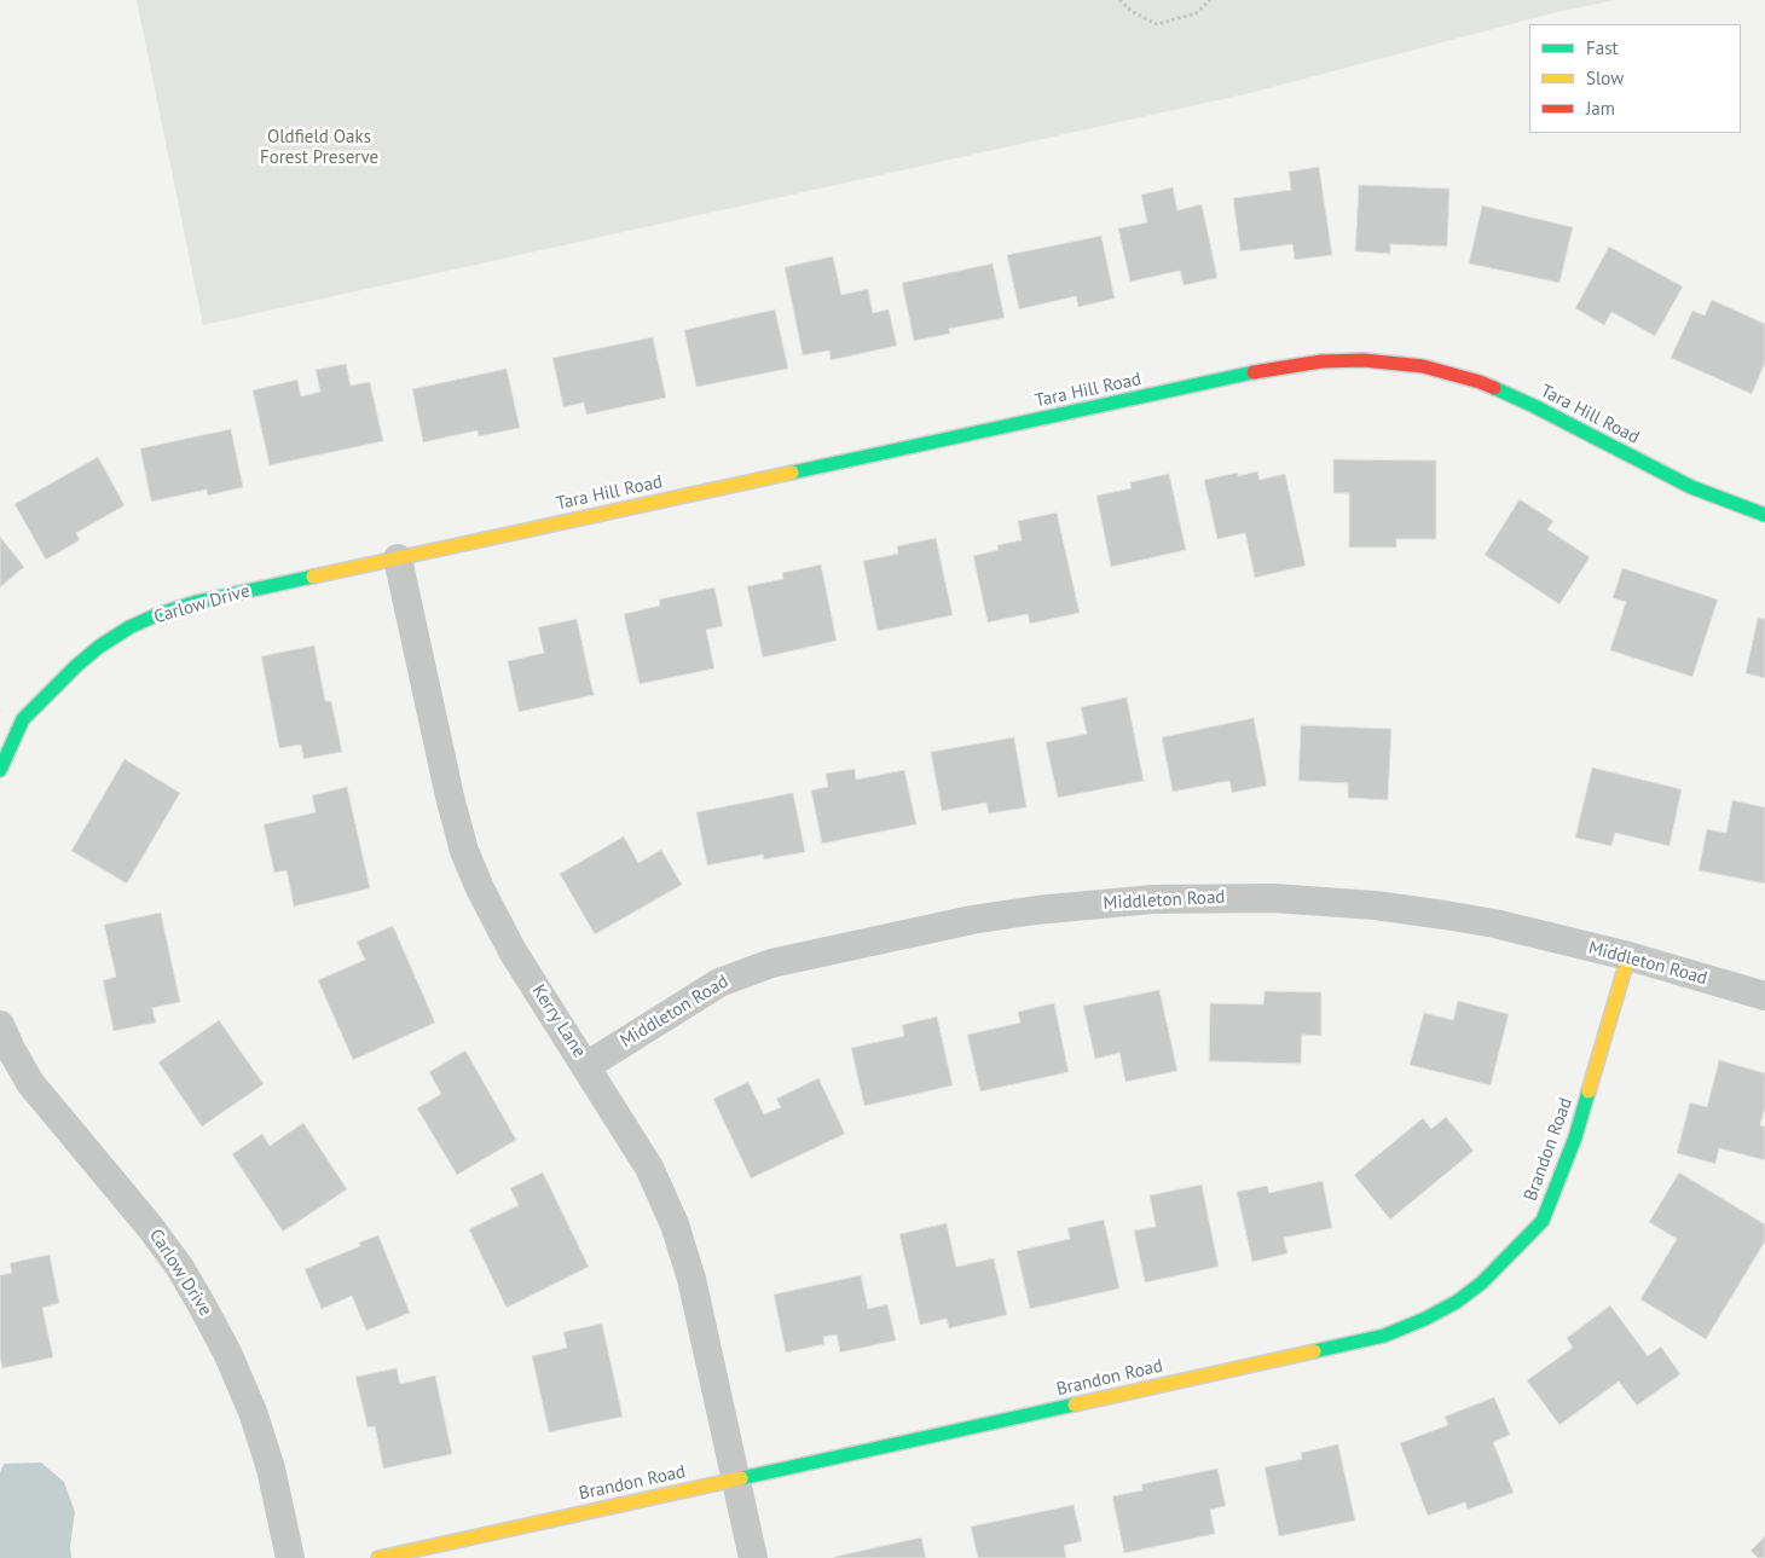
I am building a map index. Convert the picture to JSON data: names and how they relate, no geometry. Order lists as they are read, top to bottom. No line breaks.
{"streets":{"street":["Tara Hill Road","Carlow Drive","Middleton Road","Kerry Lane","Brandon Road"]},"crossings":[["Tara Hill Road","Carlow Drive"],["Tara Hill Road","Kerry Lane"],["Carlow Drive","Kerry Lane"],["Middleton Road","Kerry Lane"],["Middleton Road","Brandon Road"],["Kerry Lane","Brandon Road"]],"parks":["Oldfield Oaks Forest Preserve"],"legend":["Fast","Slow","Jam"]}
